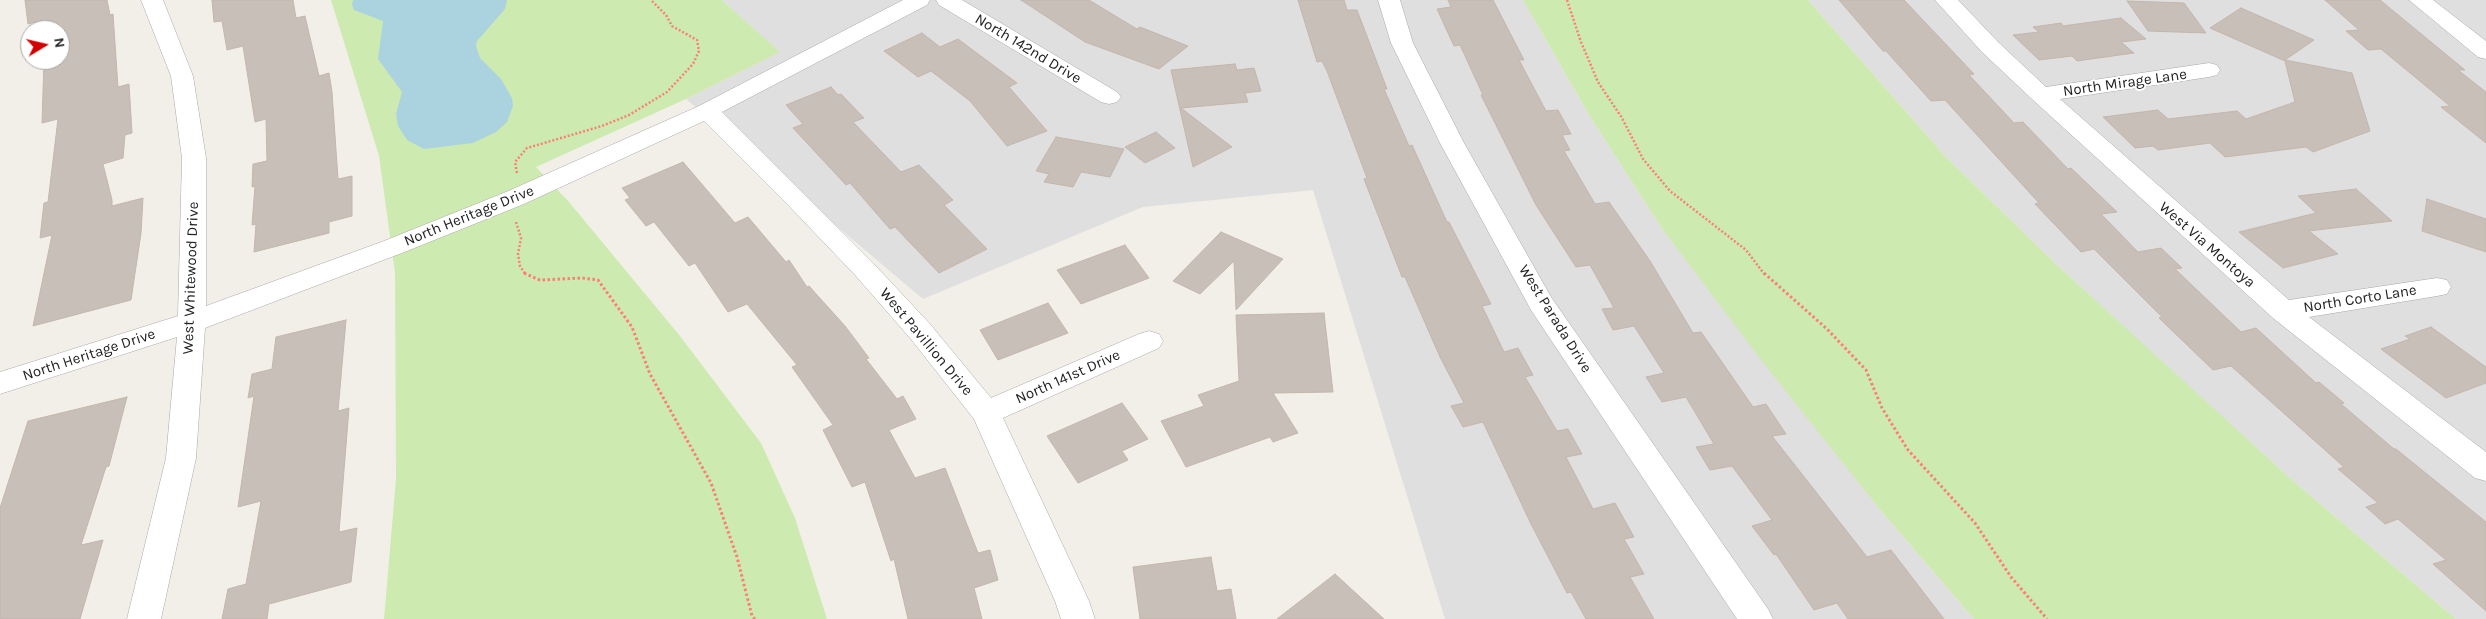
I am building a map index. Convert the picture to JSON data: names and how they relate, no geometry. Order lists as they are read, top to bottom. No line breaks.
{"streets":{"street":["North 142nd Drive","North Mirage Lane","North Heritage Drive","West Via Montoya","West Whitewood Drive","North Corto Lane","West Parada Drive","West Pavillion Drive","North 141st Drive"]},"crossings":[["North Mirage Lane","West Via Montoya"],["North Heritage Drive","West Whitewood Drive"],["North Heritage Drive","West Pavillion Drive"],["West Via Montoya","North Corto Lane"],["West Pavillion Drive","North 141st Drive"]],"north":"right"}
